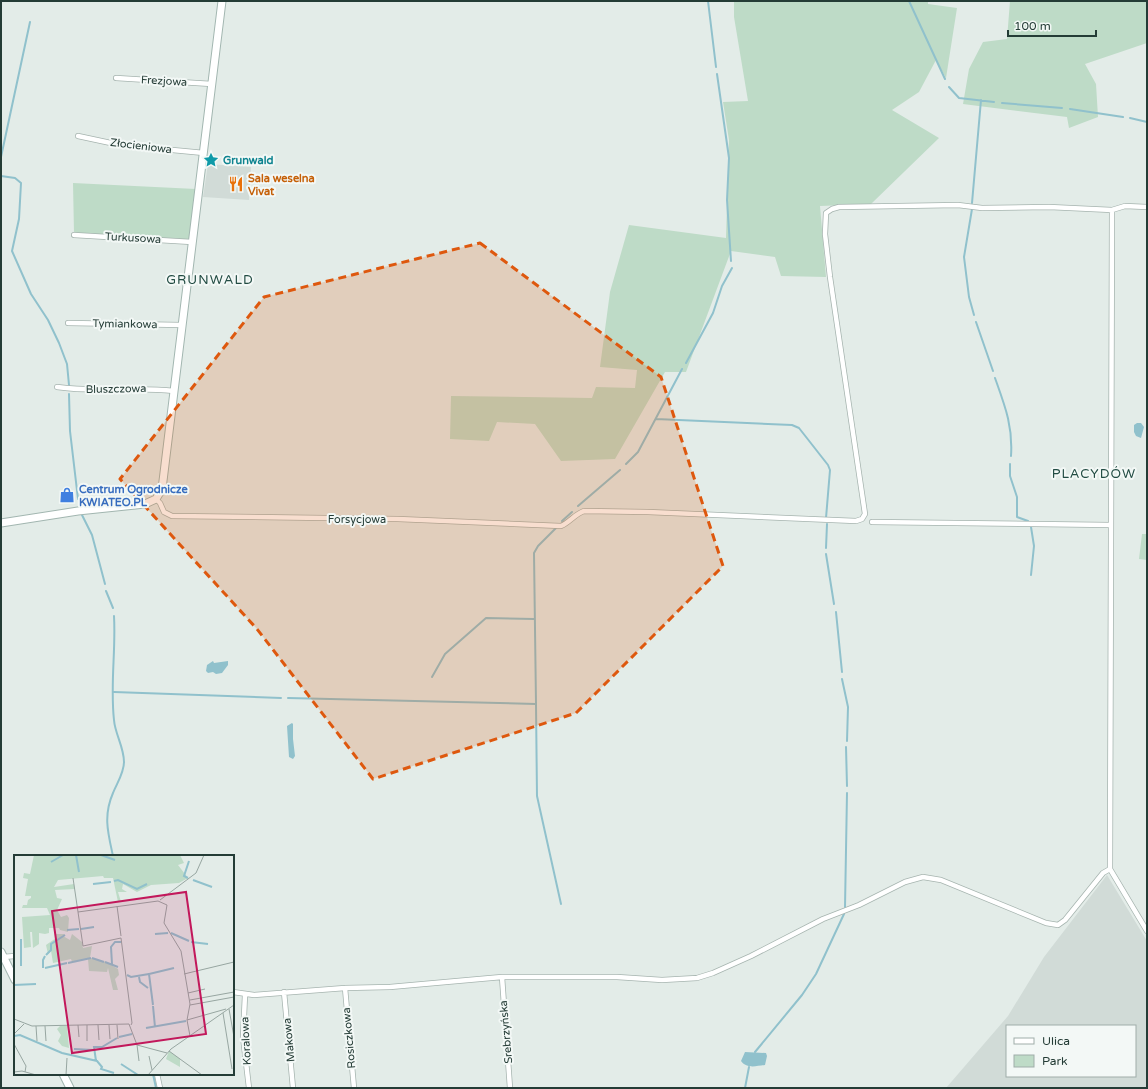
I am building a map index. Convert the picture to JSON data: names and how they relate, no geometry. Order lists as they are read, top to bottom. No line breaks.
{"streets":{"street":["Frezjowa","Złocieniowa","Turkusowa","Tymiankowa","Bluszczowa","Forsycjowa","Srebrzyńska","Rosiczkowa","Makowa","Koralowa"]},"districts":["GRUNWALD","PLACYDÓW"],"places":{"place":["Grunwald"],"restaurant":["Sala weselna Vivat"],"shop":["Centrum Ogrodnicze KWIATEO.PL"]},"legend":["Ulica","Park"],"scale_bar":"100 m"}
